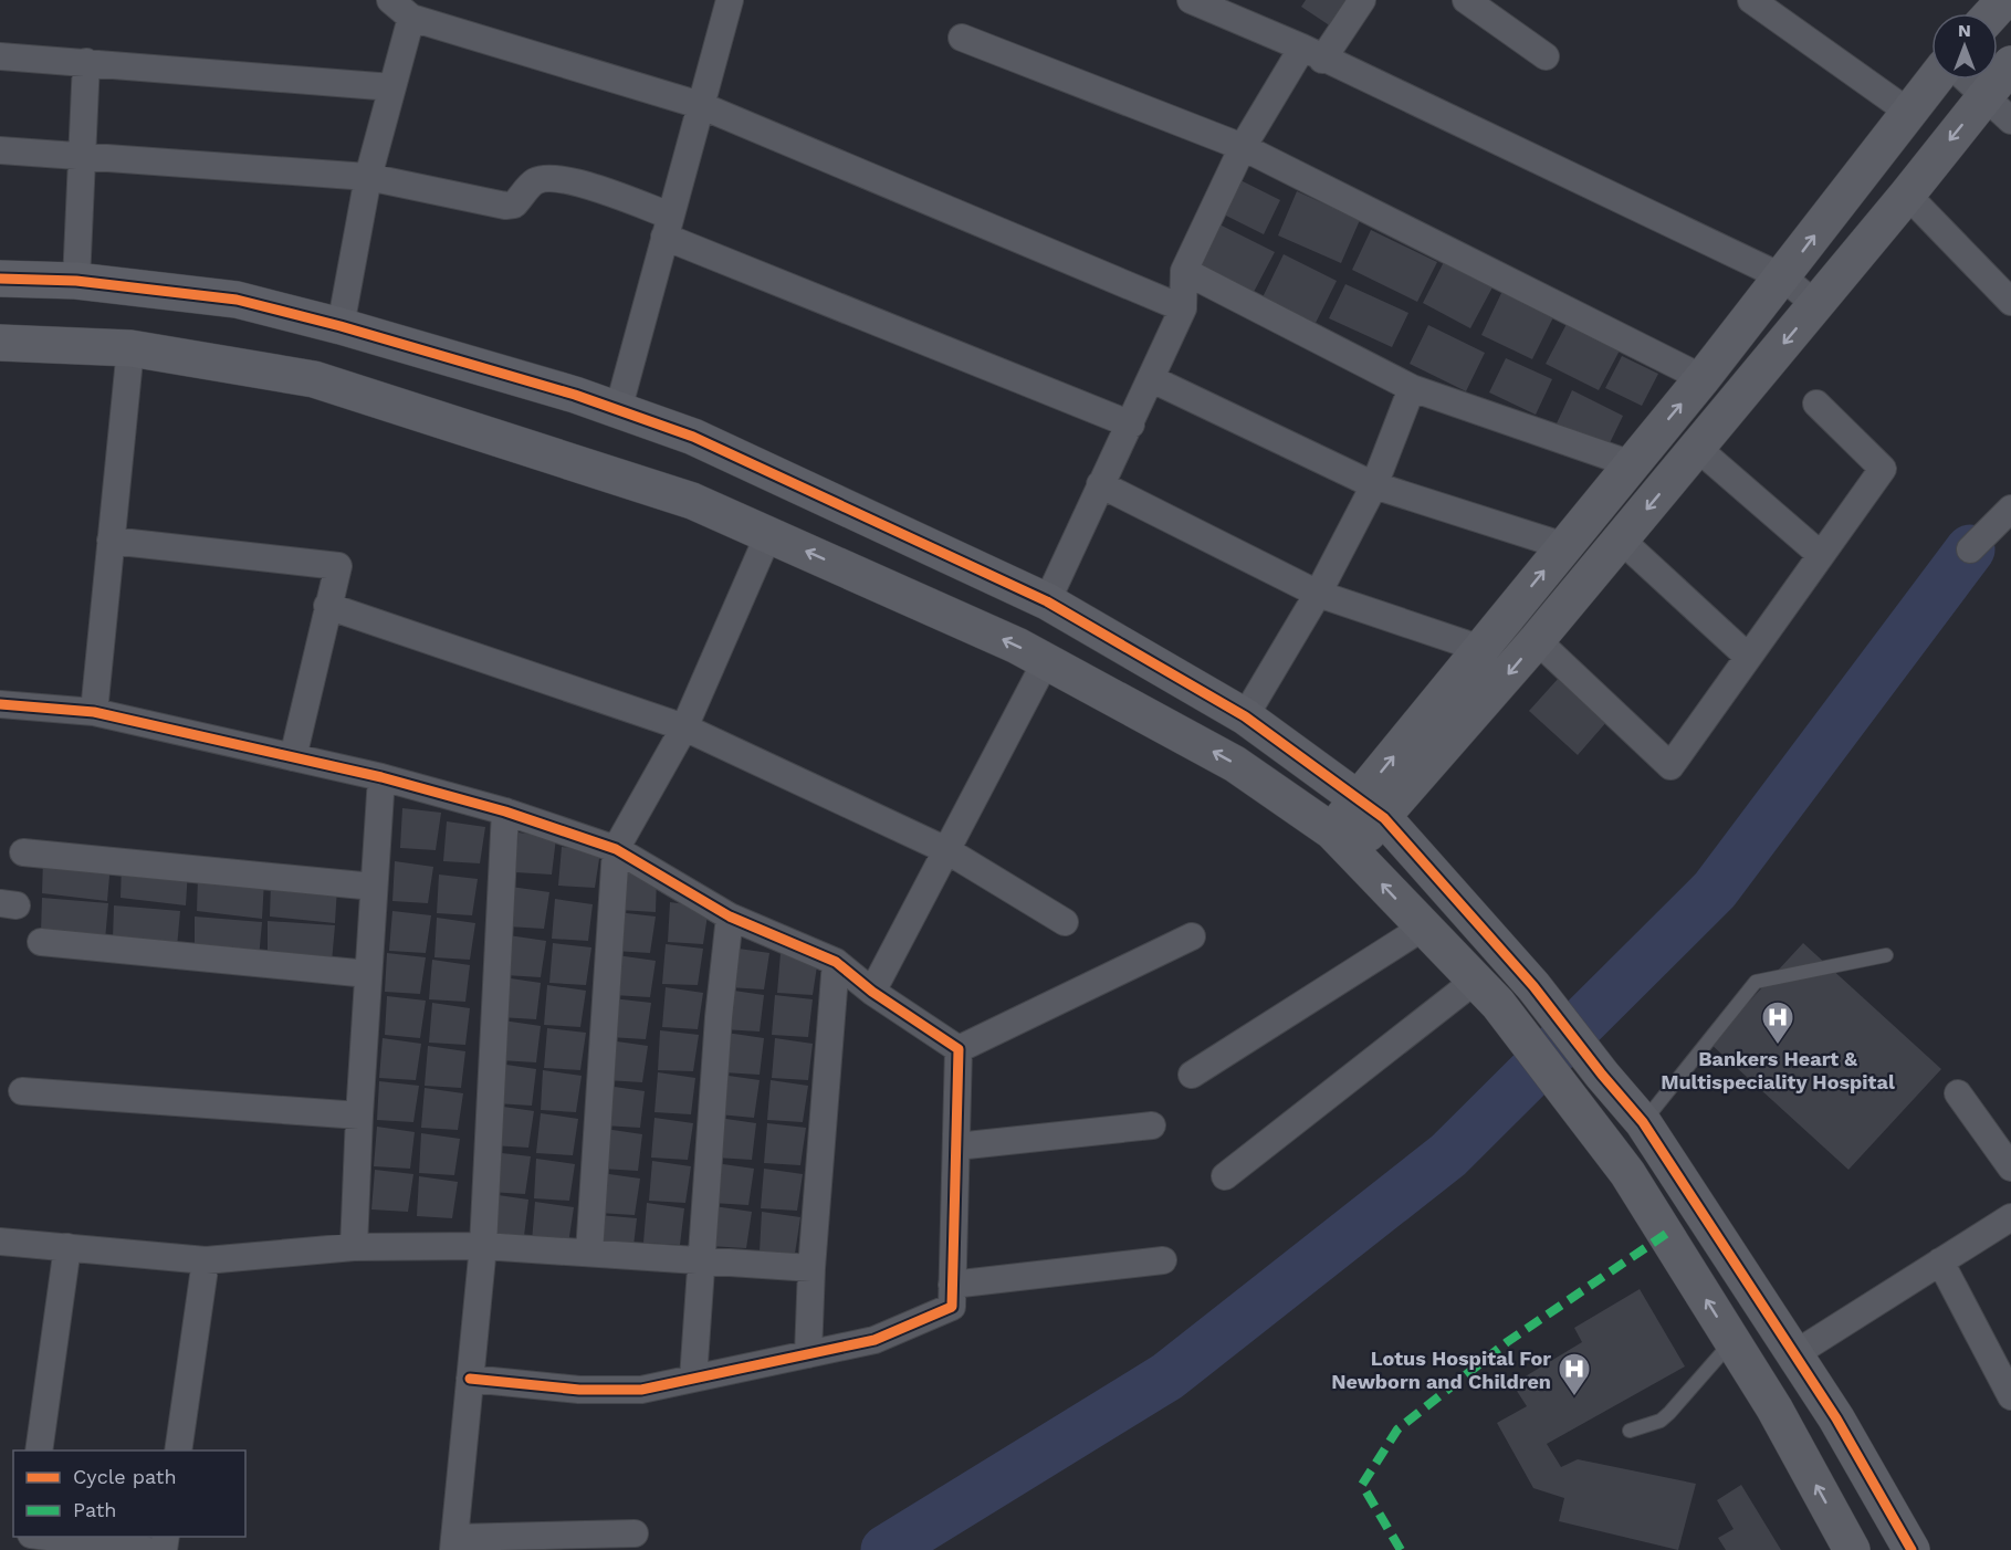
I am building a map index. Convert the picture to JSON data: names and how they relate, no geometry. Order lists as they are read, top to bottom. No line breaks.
{"places":{"hospital":["Bankers Heart & Multispeciality Hospital","Lotus Hospital For Newborn and Children"]},"legend":["Cycle path","Path"],"north":"top"}
